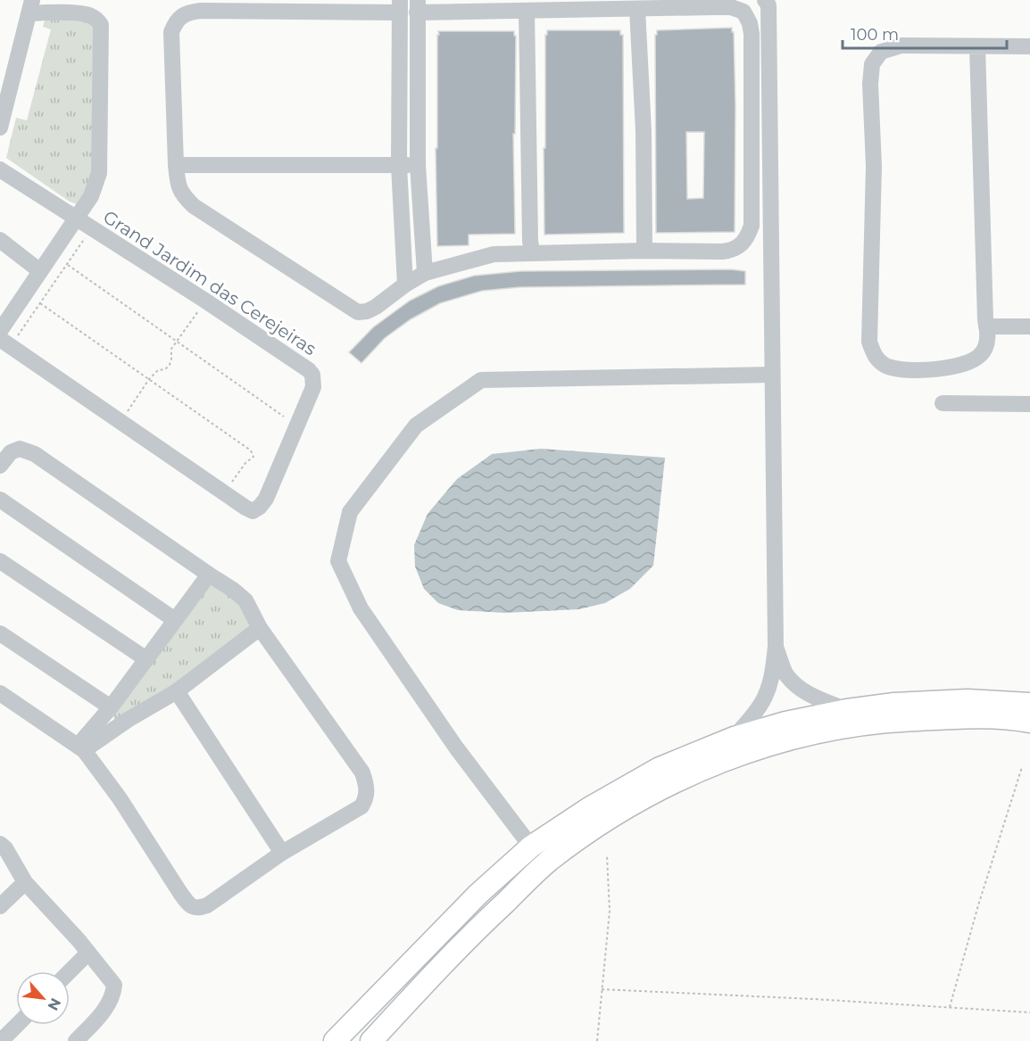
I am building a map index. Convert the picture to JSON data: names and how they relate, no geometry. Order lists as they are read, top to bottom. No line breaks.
{"streets":{"street":["Grand Jardim das Cerejeiras"]},"scale_bar":"100 m","north":"bottom right"}
